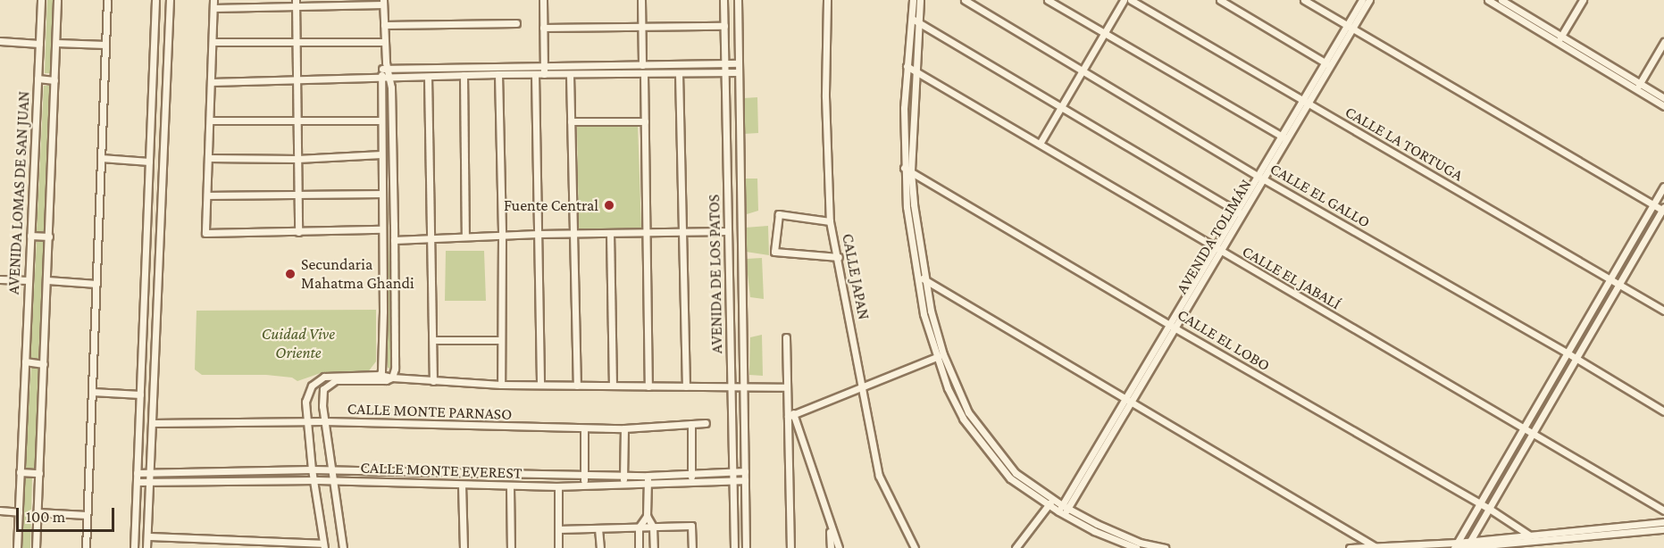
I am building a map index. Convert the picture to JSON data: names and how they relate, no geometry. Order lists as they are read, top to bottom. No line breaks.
{"streets":{"street":["CALLE LA TORTUGA","AVENIDA LOMAS DE SAN JUAN","CALLE EL GALLO","AVENIDA TOLIMÁN","AVENIDA DE LOS PATOS","CALLE JAPAN","CALLE EL JABALÍ","CALLE EL LOBO","CALLE MONTE PARNASO","CALLE MONTE EVEREST"]},"crossings":[["CALLE LA TORTUGA","AVENIDA TOLIMÁN"],["CALLE EL GALLO","AVENIDA TOLIMÁN"],["AVENIDA TOLIMÁN","CALLE EL JABALÍ"],["AVENIDA TOLIMÁN","CALLE EL LOBO"],["AVENIDA DE LOS PATOS","CALLE MONTE EVEREST"]],"parks":["Cuidad Vive Oriente"],"places":["Fuente Central","Secundaria Mahatma Ghandi"],"scale_bar":"100 m"}
